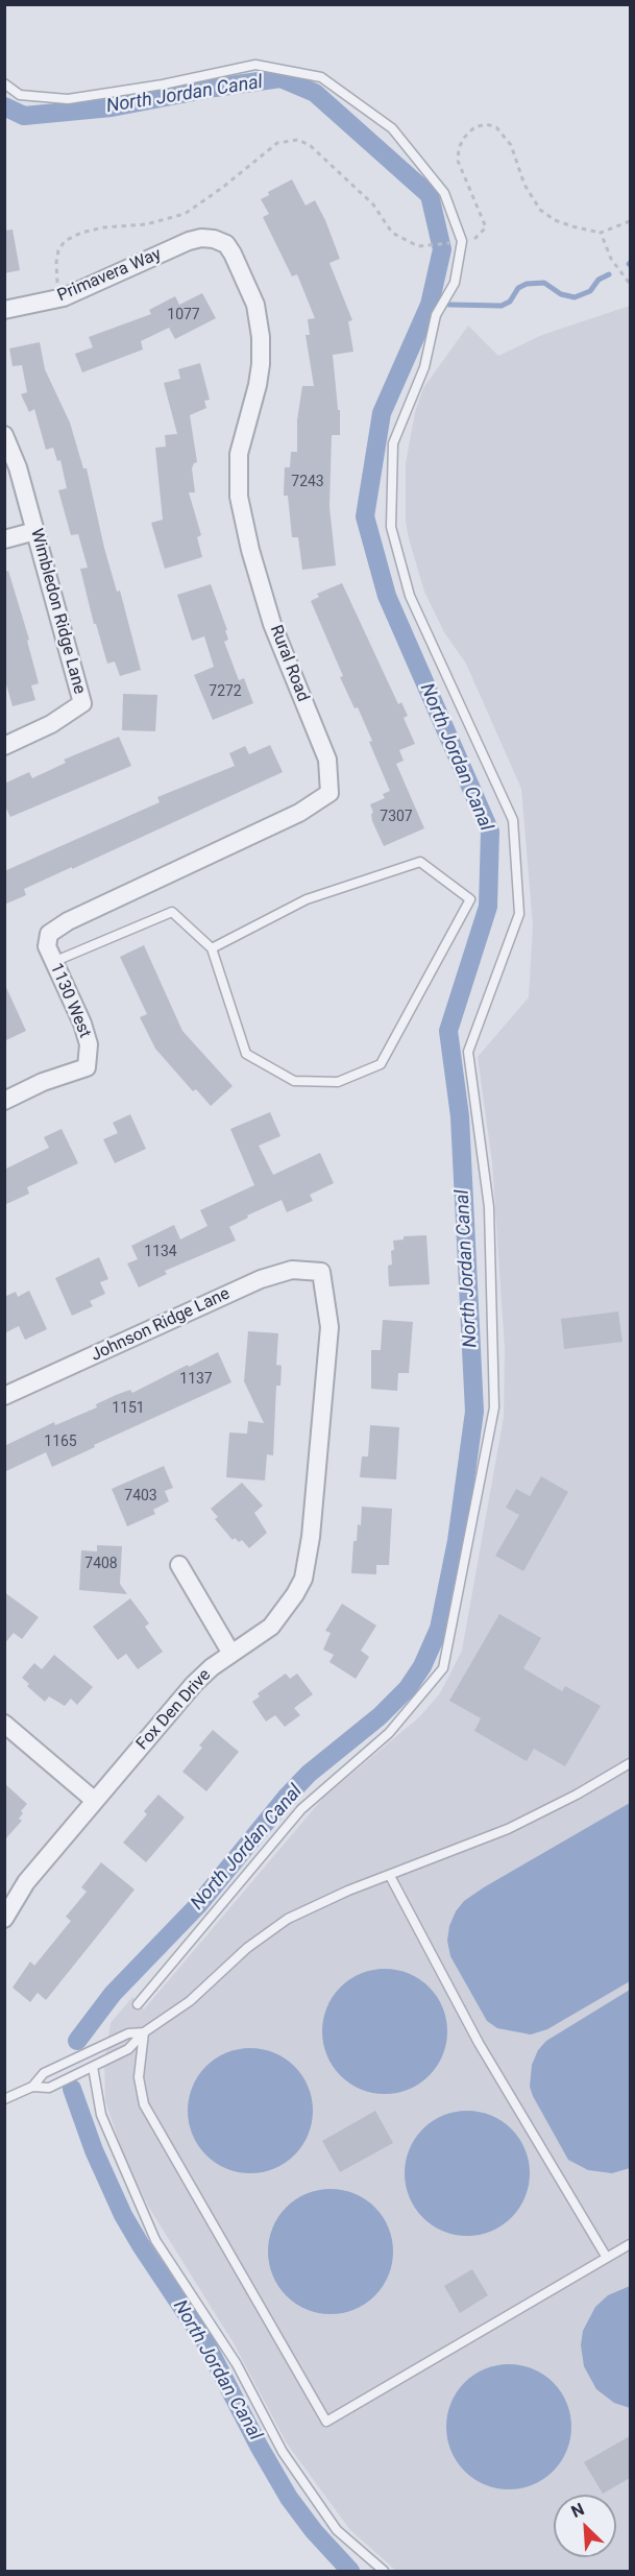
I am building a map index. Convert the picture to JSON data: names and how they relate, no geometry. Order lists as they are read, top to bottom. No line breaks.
{"streets":{"street":["Primavera Way","Wimbledon Ridge Lane","Rural Road","1130 West","Johnson Ridge Lane","Fox Den Drive"]},"crossings":[["Primavera Way","Rural Road"],["Rural Road","1130 West"],["Johnson Ridge Lane","Fox Den Drive"]],"water":["North Jordan Canal"],"house_numbers":["1077","7243","7272","7307","1134","1137","1151","1165","7403","7408"],"north":"top left"}
